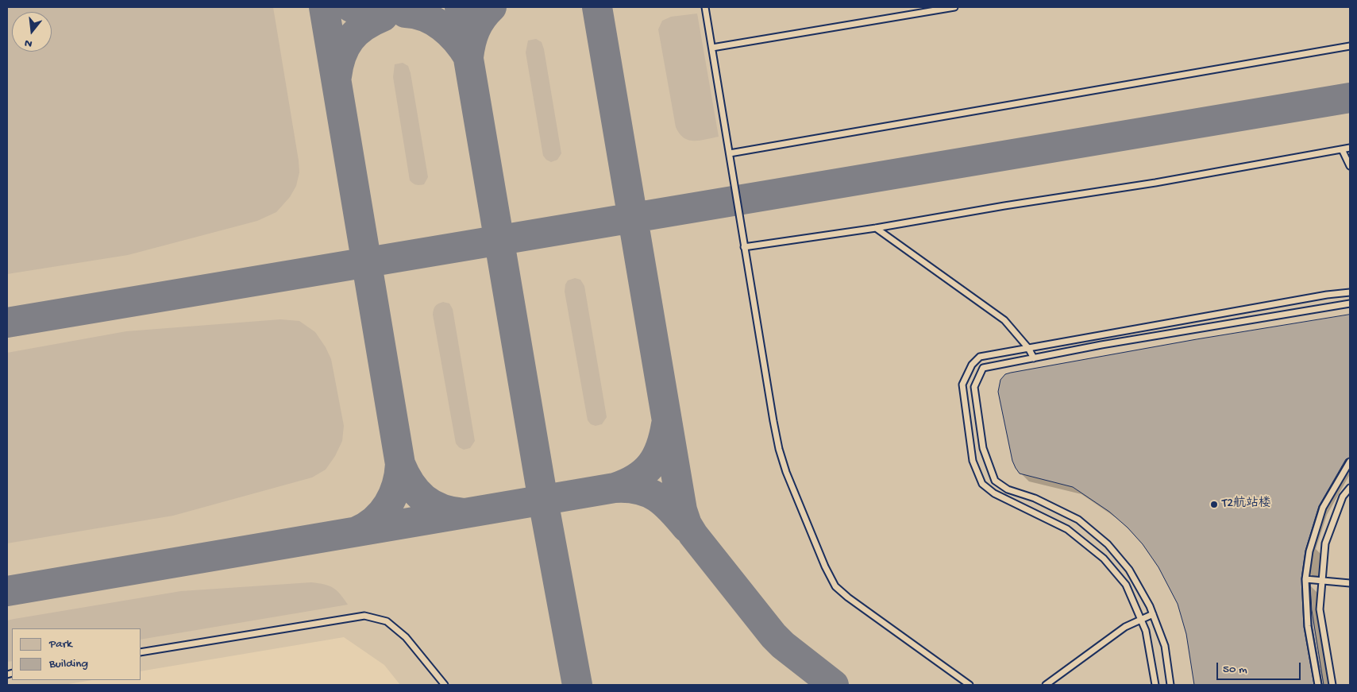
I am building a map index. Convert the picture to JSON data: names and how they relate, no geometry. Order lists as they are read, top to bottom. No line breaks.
{"places":["T2航站楼"],"legend":["Park","Building"],"scale_bar":"50 m","north":"bottom"}
